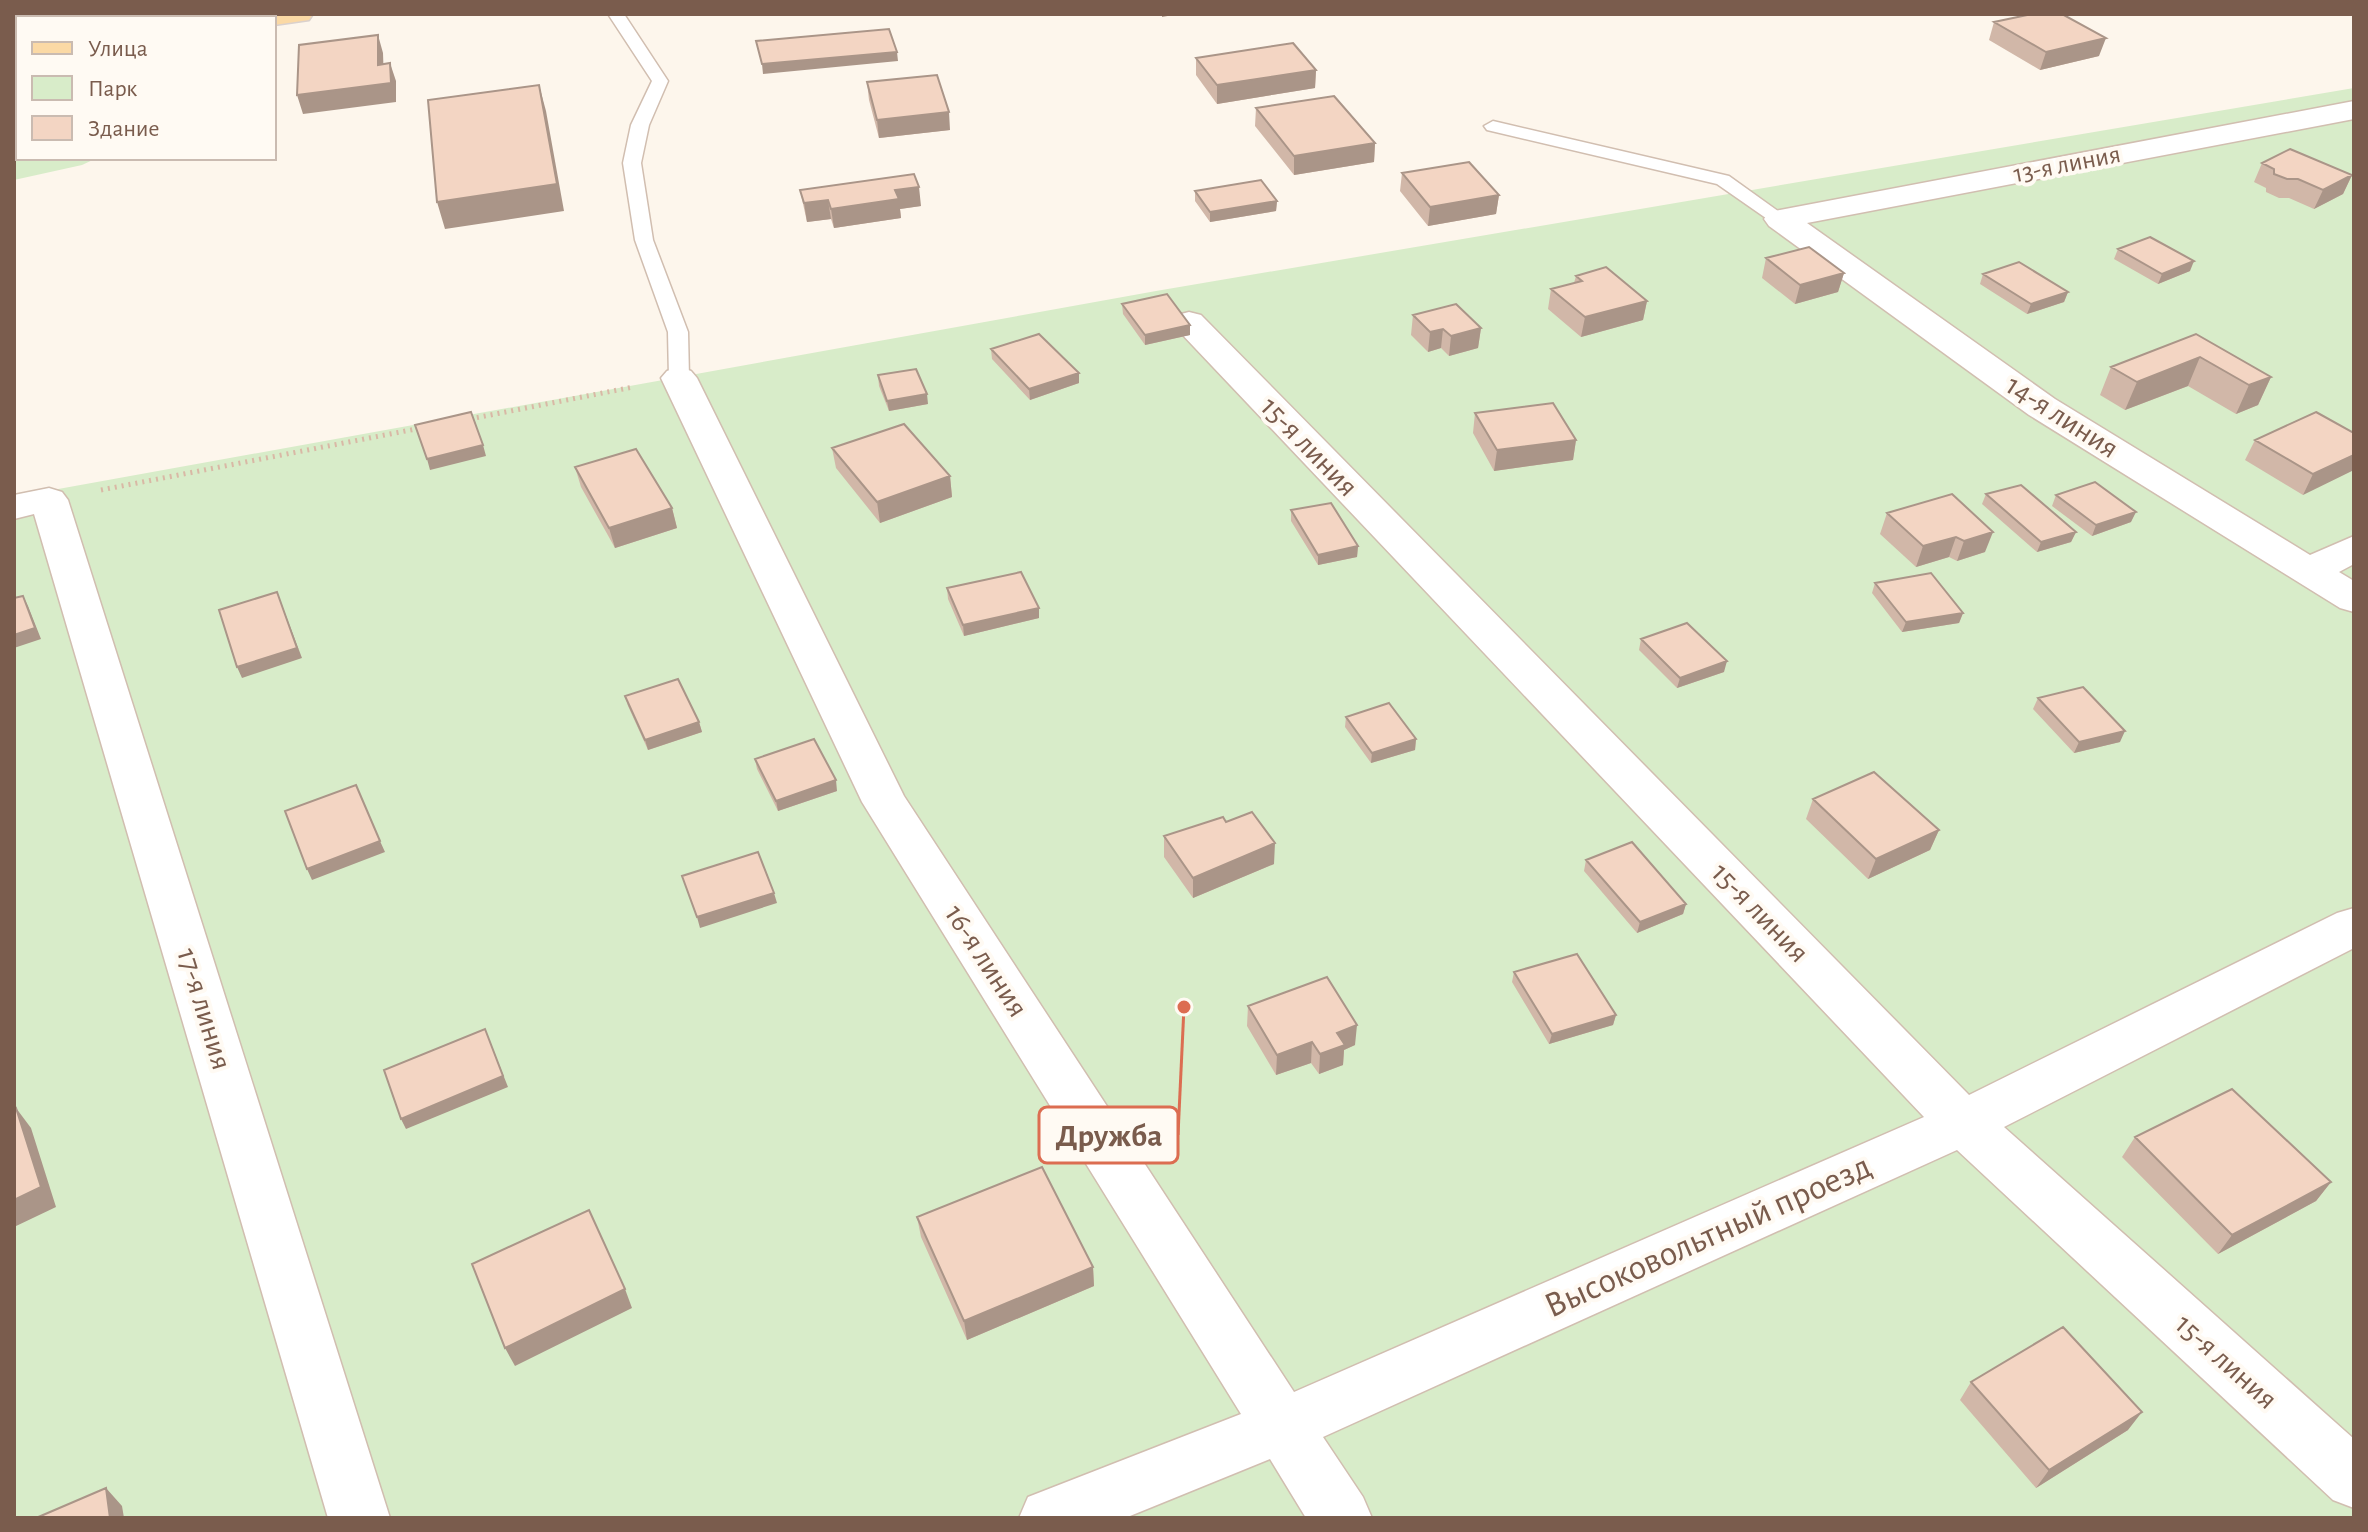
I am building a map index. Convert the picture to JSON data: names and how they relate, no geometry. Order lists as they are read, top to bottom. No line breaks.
{"streets":{"street":["13-я линия","14-я линия","15-я линия","16-я линия","17-я линия","Высоковольтный проезд"]},"crossings":[["13-я линия","14-я линия"],["15-я линия","Высоковольтный проезд"],["16-я линия","Высоковольтный проезд"]],"places":["Дружба"],"legend":["Улица","Парк","Здание"]}
